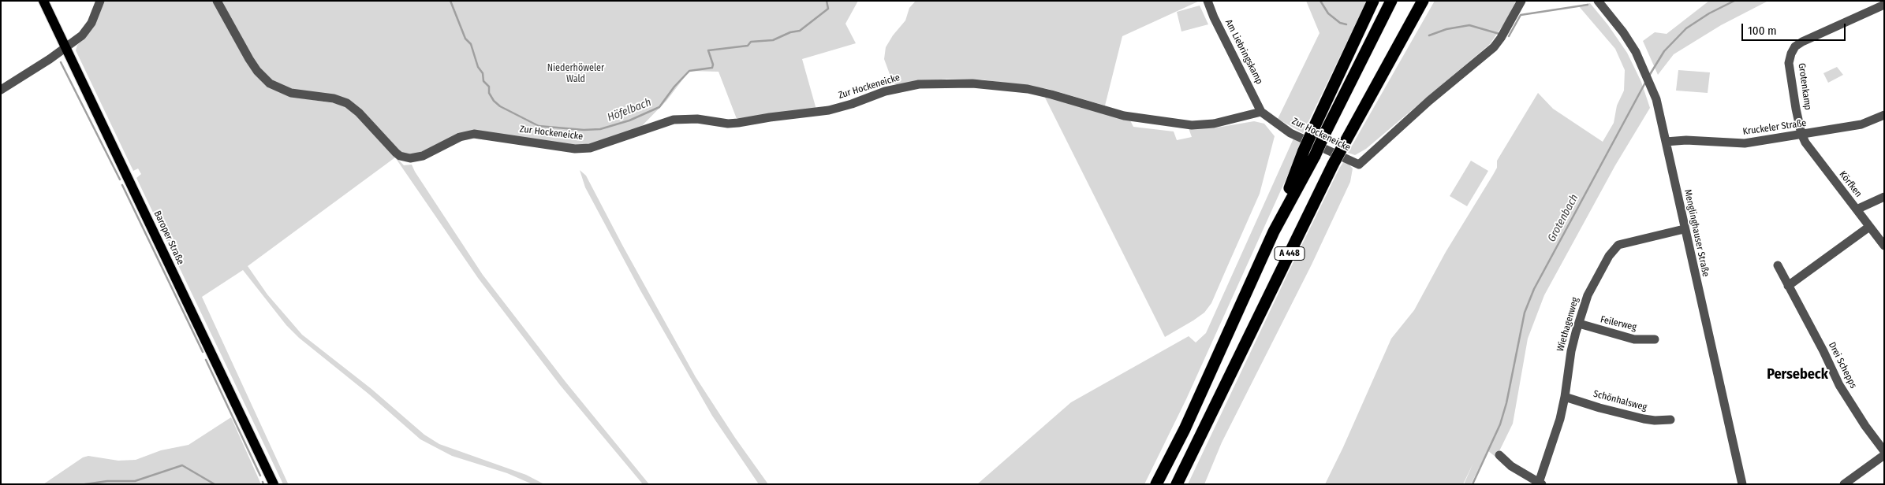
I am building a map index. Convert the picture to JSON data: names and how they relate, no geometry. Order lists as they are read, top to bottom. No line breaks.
{"streets":{"highway":["A 448"],"main road":["Baroper Straße"],"street":["Am Liebringskamp","Zur Hockeneicke","Grotenkamp","Kruckeler Straße","Körfken","Menglinghauser Straße","Feilerweg","Wiethagenweg","Drei Schepps","Schönhalsweg"]},"crossings":[["Am Liebringskamp","Zur Hockeneicke"],["Grotenkamp","Kruckeler Straße"],["Grotenkamp","Körfken"],["Kruckeler Straße","Körfken"],["Kruckeler Straße","Menglinghauser Straße"],["Menglinghauser Straße","Wiethagenweg"],["Feilerweg","Wiethagenweg"],["Wiethagenweg","Schönhalsweg"]],"districts":["Persebeck"],"water":["Höfelbach","Grotenbach"],"parks":["Niederhöweler Wald"],"scale_bar":"100 m"}
